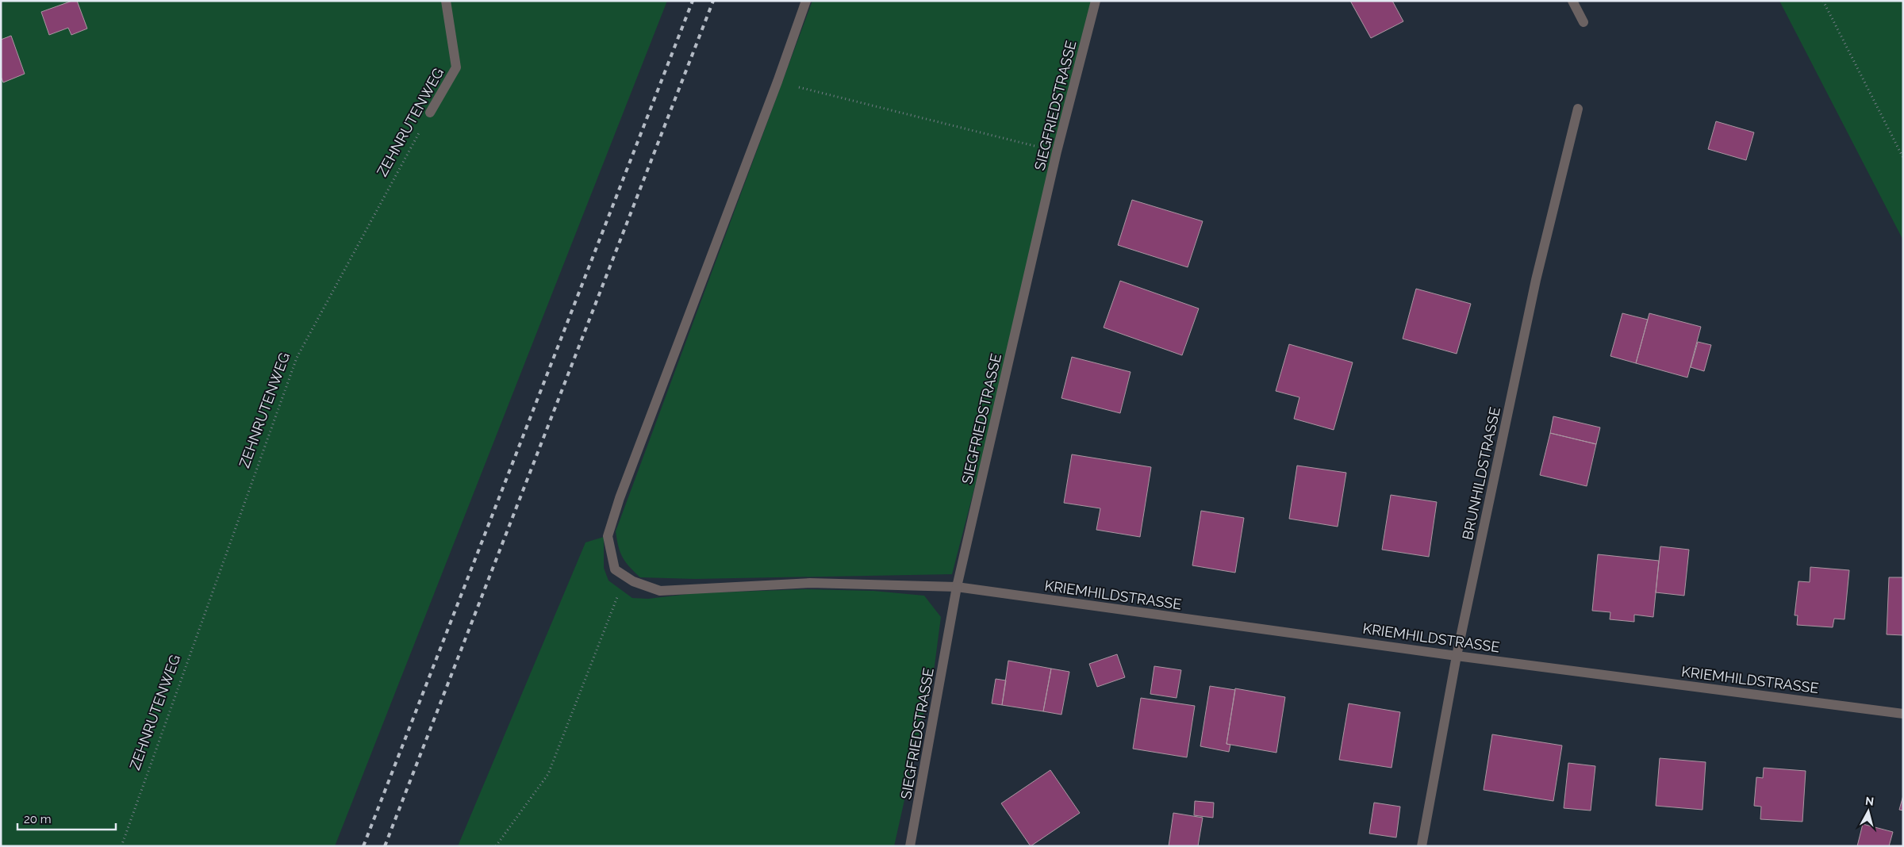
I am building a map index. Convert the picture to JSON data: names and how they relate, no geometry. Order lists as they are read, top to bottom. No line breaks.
{"streets":{"street":["SIEGFRIEDSTRASSE","ZEHNRUTENWEG","BRUNHILDSTRASSE","KRIEMHILDSTRASSE"]},"crossings":[["SIEGFRIEDSTRASSE","KRIEMHILDSTRASSE"],["BRUNHILDSTRASSE","KRIEMHILDSTRASSE"]],"scale_bar":"20 m","north":"top"}
